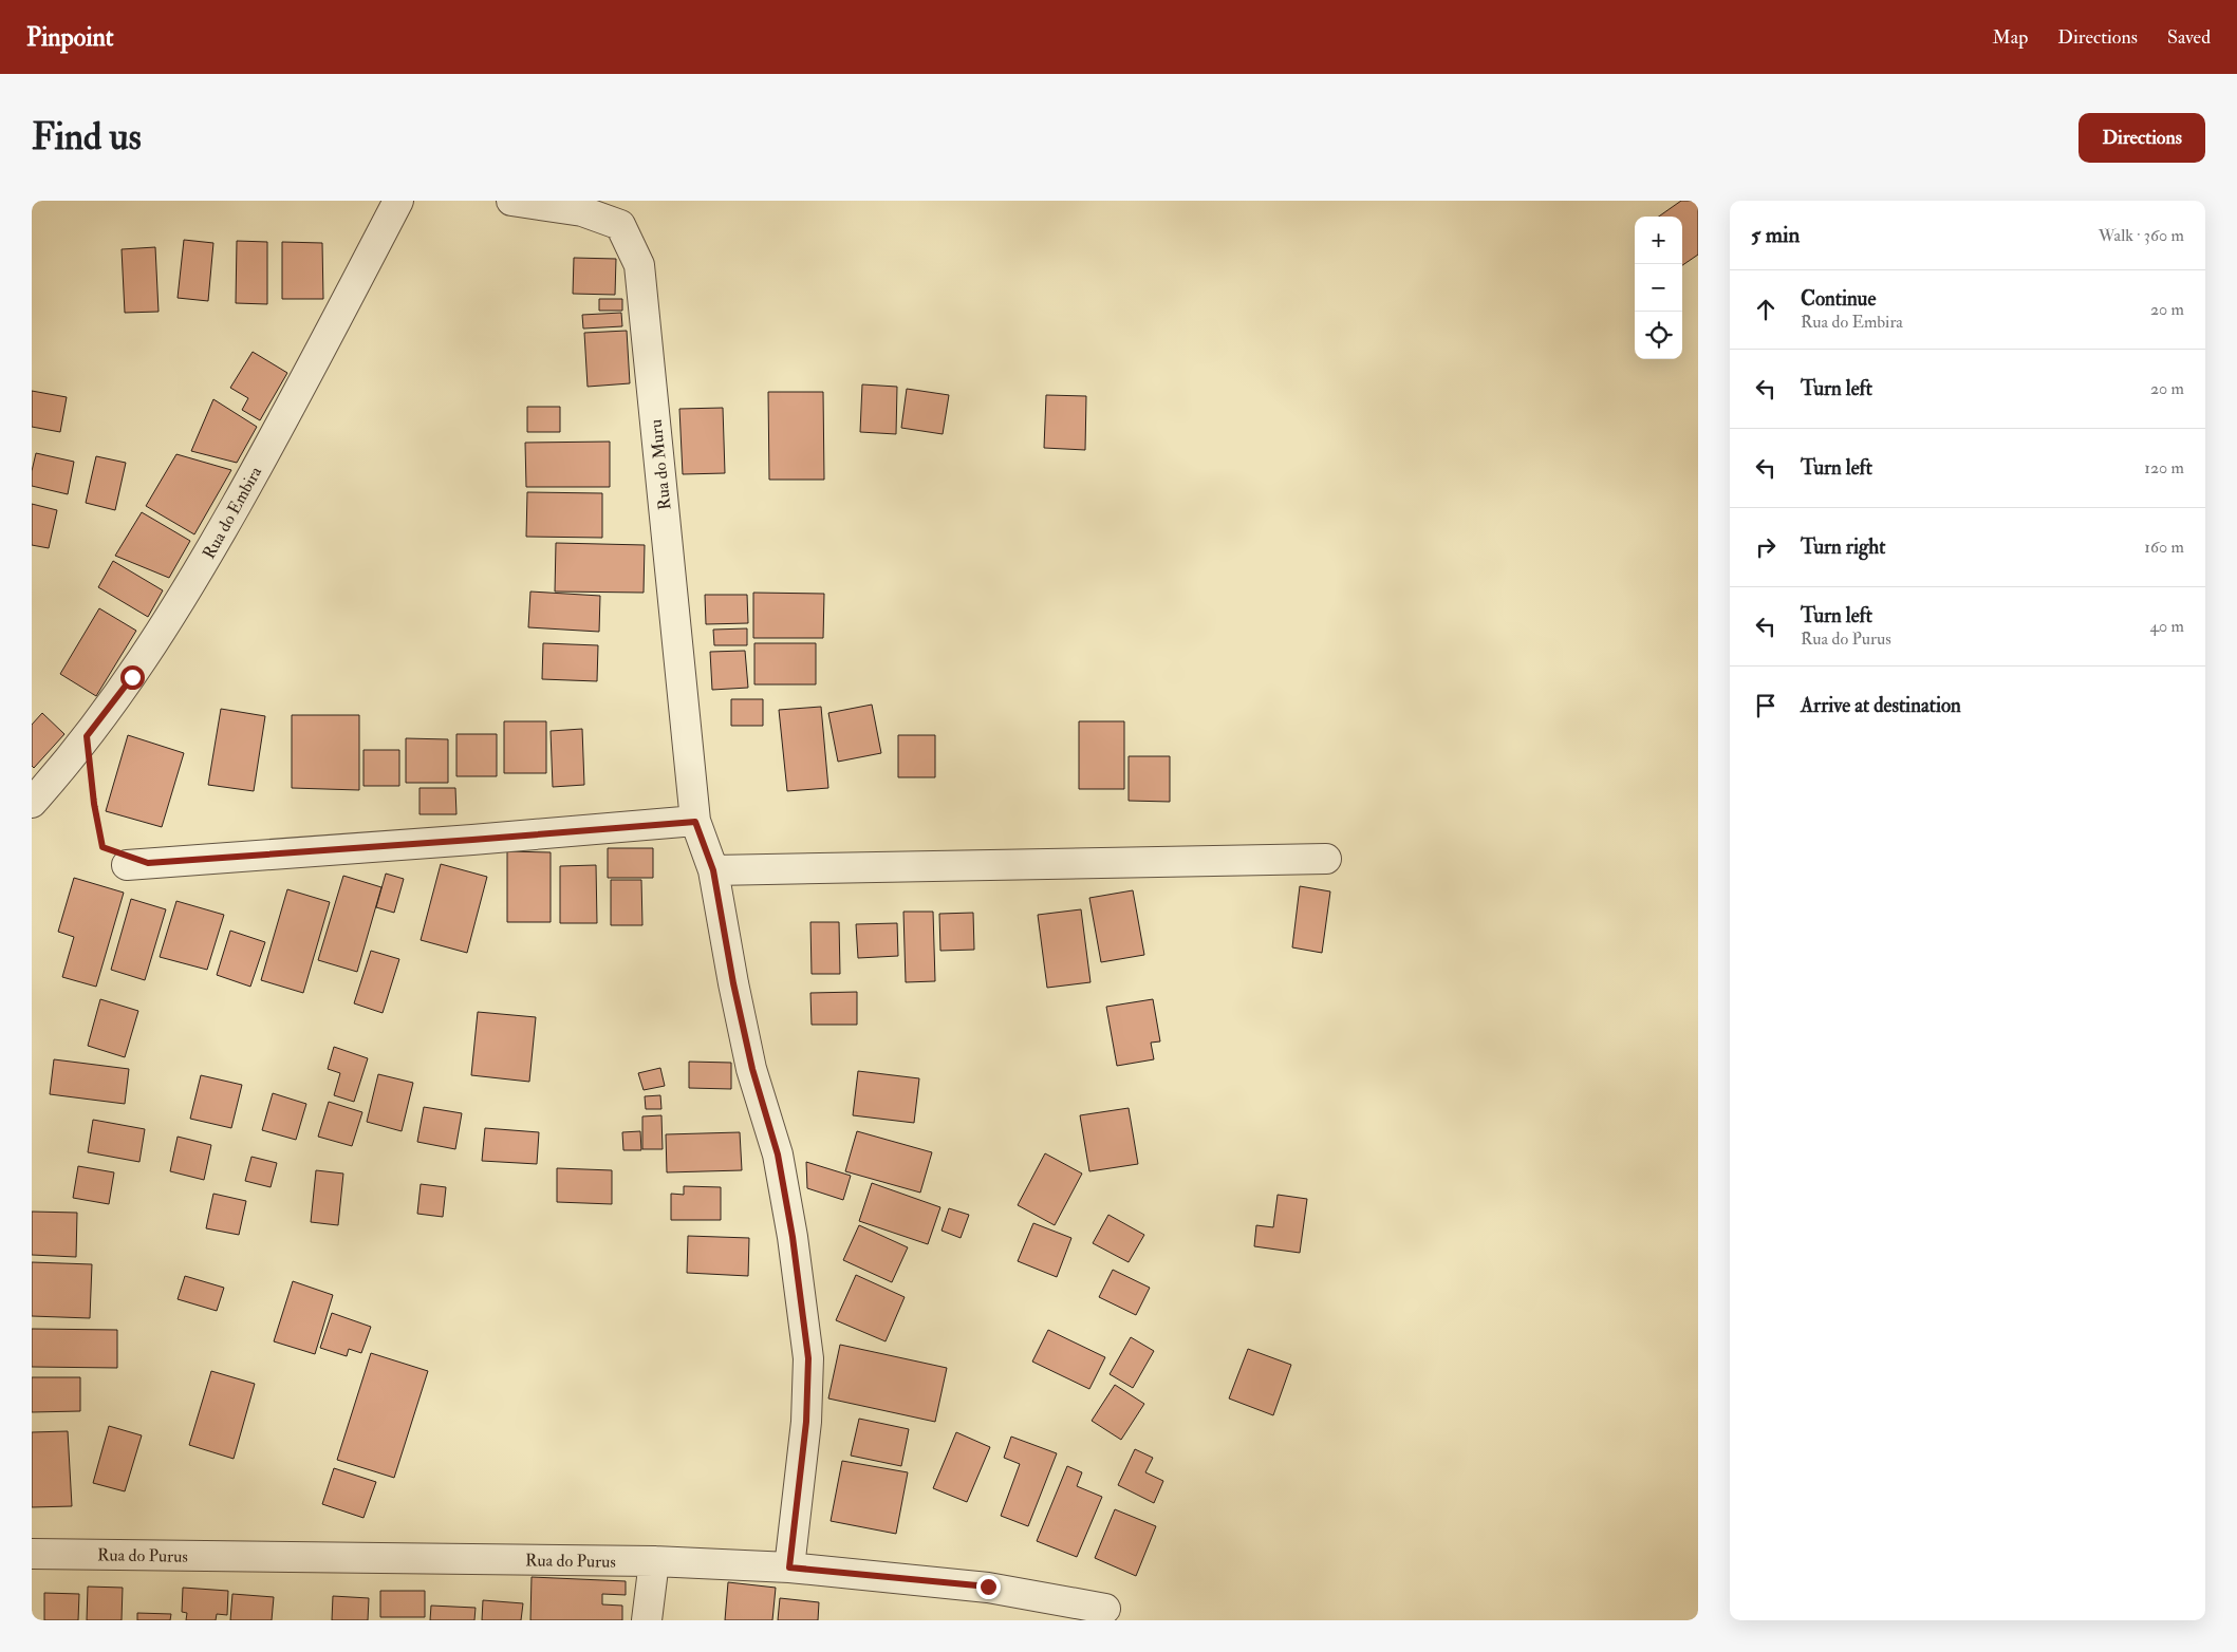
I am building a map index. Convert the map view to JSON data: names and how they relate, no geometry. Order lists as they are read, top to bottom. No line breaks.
{"streets":{"street":["Rua do Muru","Rua do Embira","Rua do Purus"]},"crossings":[["Rua do Muru","Rua do Purus"]],"page":{"header":"Pinpoint","nav":["Map","Directions","Saved"],"buttons":"Directions","title":"Find us","heading":["5 min","Walk · 360 m"],"map_buttons":["+","−"],"list":[["Continue","Rua do Embira","20 m"],["Turn left","20 m"],["Turn left","120 m"],["Turn right","160 m"],["Turn left","Rua do Purus","40 m"],"Arrive at destination"]}}
